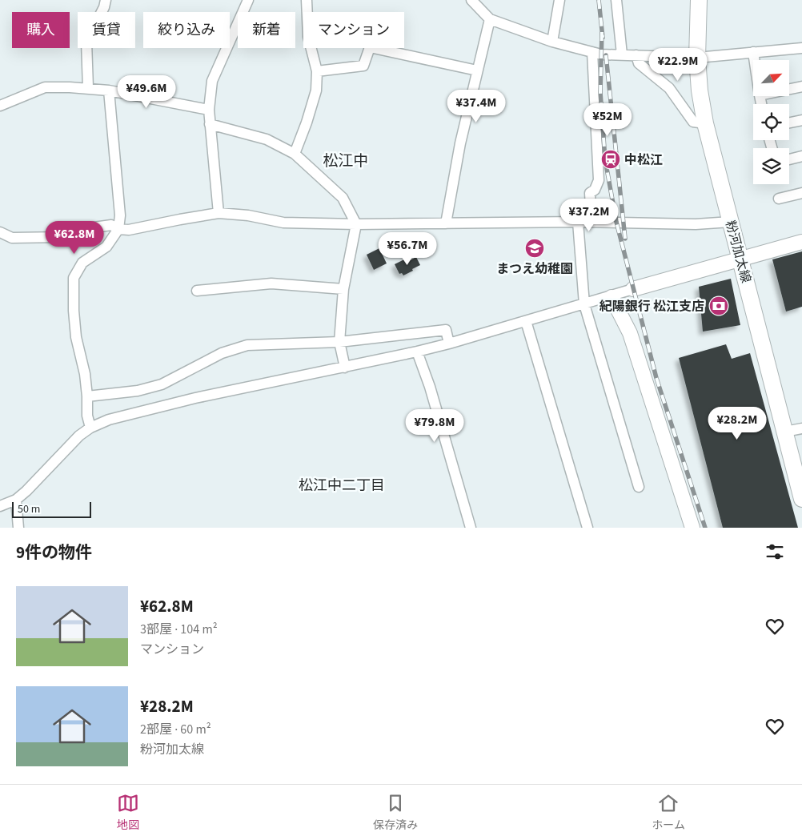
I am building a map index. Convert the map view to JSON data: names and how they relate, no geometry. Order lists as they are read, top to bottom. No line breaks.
{"streets":{"main road":["粉河加太線"]},"districts":["松江中","松江中二丁目"],"places":{"station":["中松江"],"school or university":["まつえ幼稚園"],"bank":["紀陽銀行 松江支店"]},"scale_bar":"50 m","north":"top right","page":{"chip":["購入","賃貸","絞り込み","新着","マンション"],"price":["¥22.9M","¥49.6M","¥37.4M","¥52M","¥37.2M","¥62.8M","¥56.7M","¥28.2M","¥79.8M"],"scale":"50 m","heading":"9件の物件","list":[{"name":"¥62.8M","note":"3部屋 · 104 m² · マンション"},{"name":"¥28.2M","note":"2部屋 · 60 m² · 粉河加太線"}],"tabs":["地図","保存済み","ホーム"]}}
